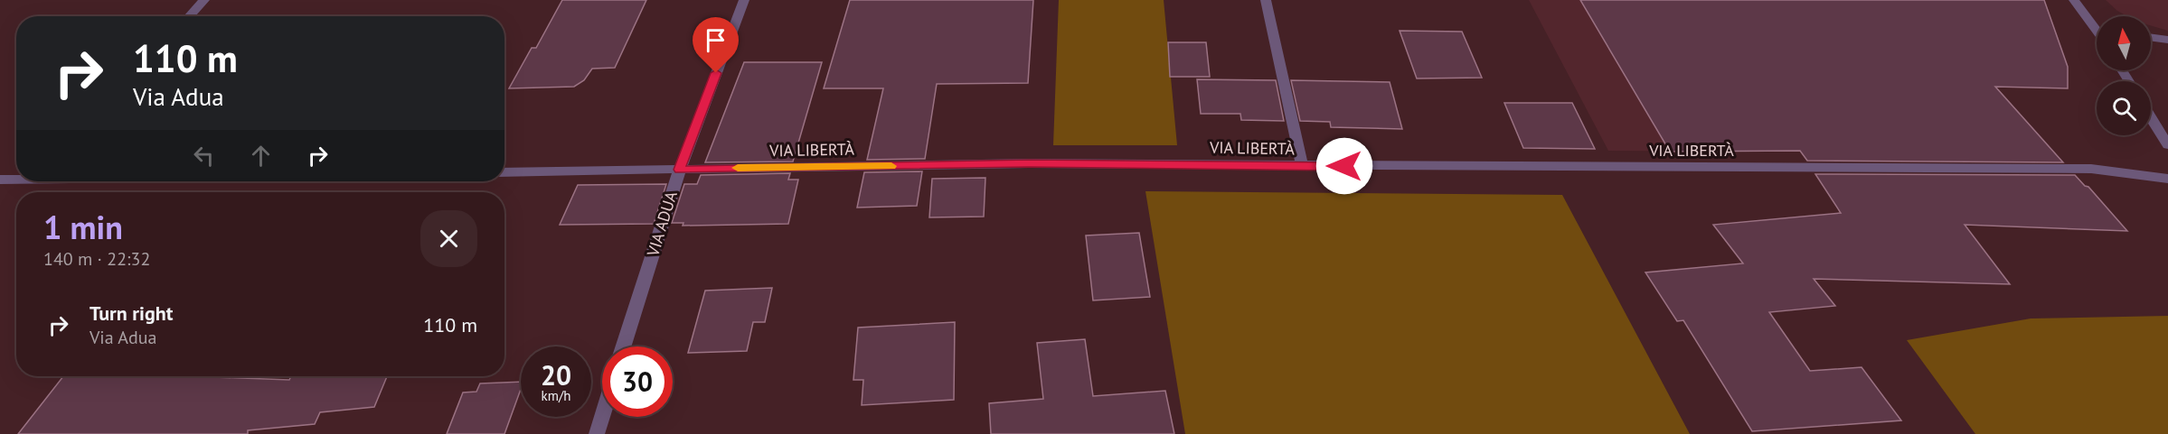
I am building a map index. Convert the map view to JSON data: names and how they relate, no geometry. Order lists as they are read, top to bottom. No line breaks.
{"streets":{"street":["VIA LIBERTÀ","VIA ADUA"]},"crossings":[["VIA LIBERTÀ","VIA ADUA"]],"north":"top","page":{"turn":["110 m","Via Adua"],"heading":["1 min","140 m · 22:32"],"list":[{"name":"Turn right","note":"Via Adua","value":"110 m"}],"speed":"20 km/h","limit":"30"}}
